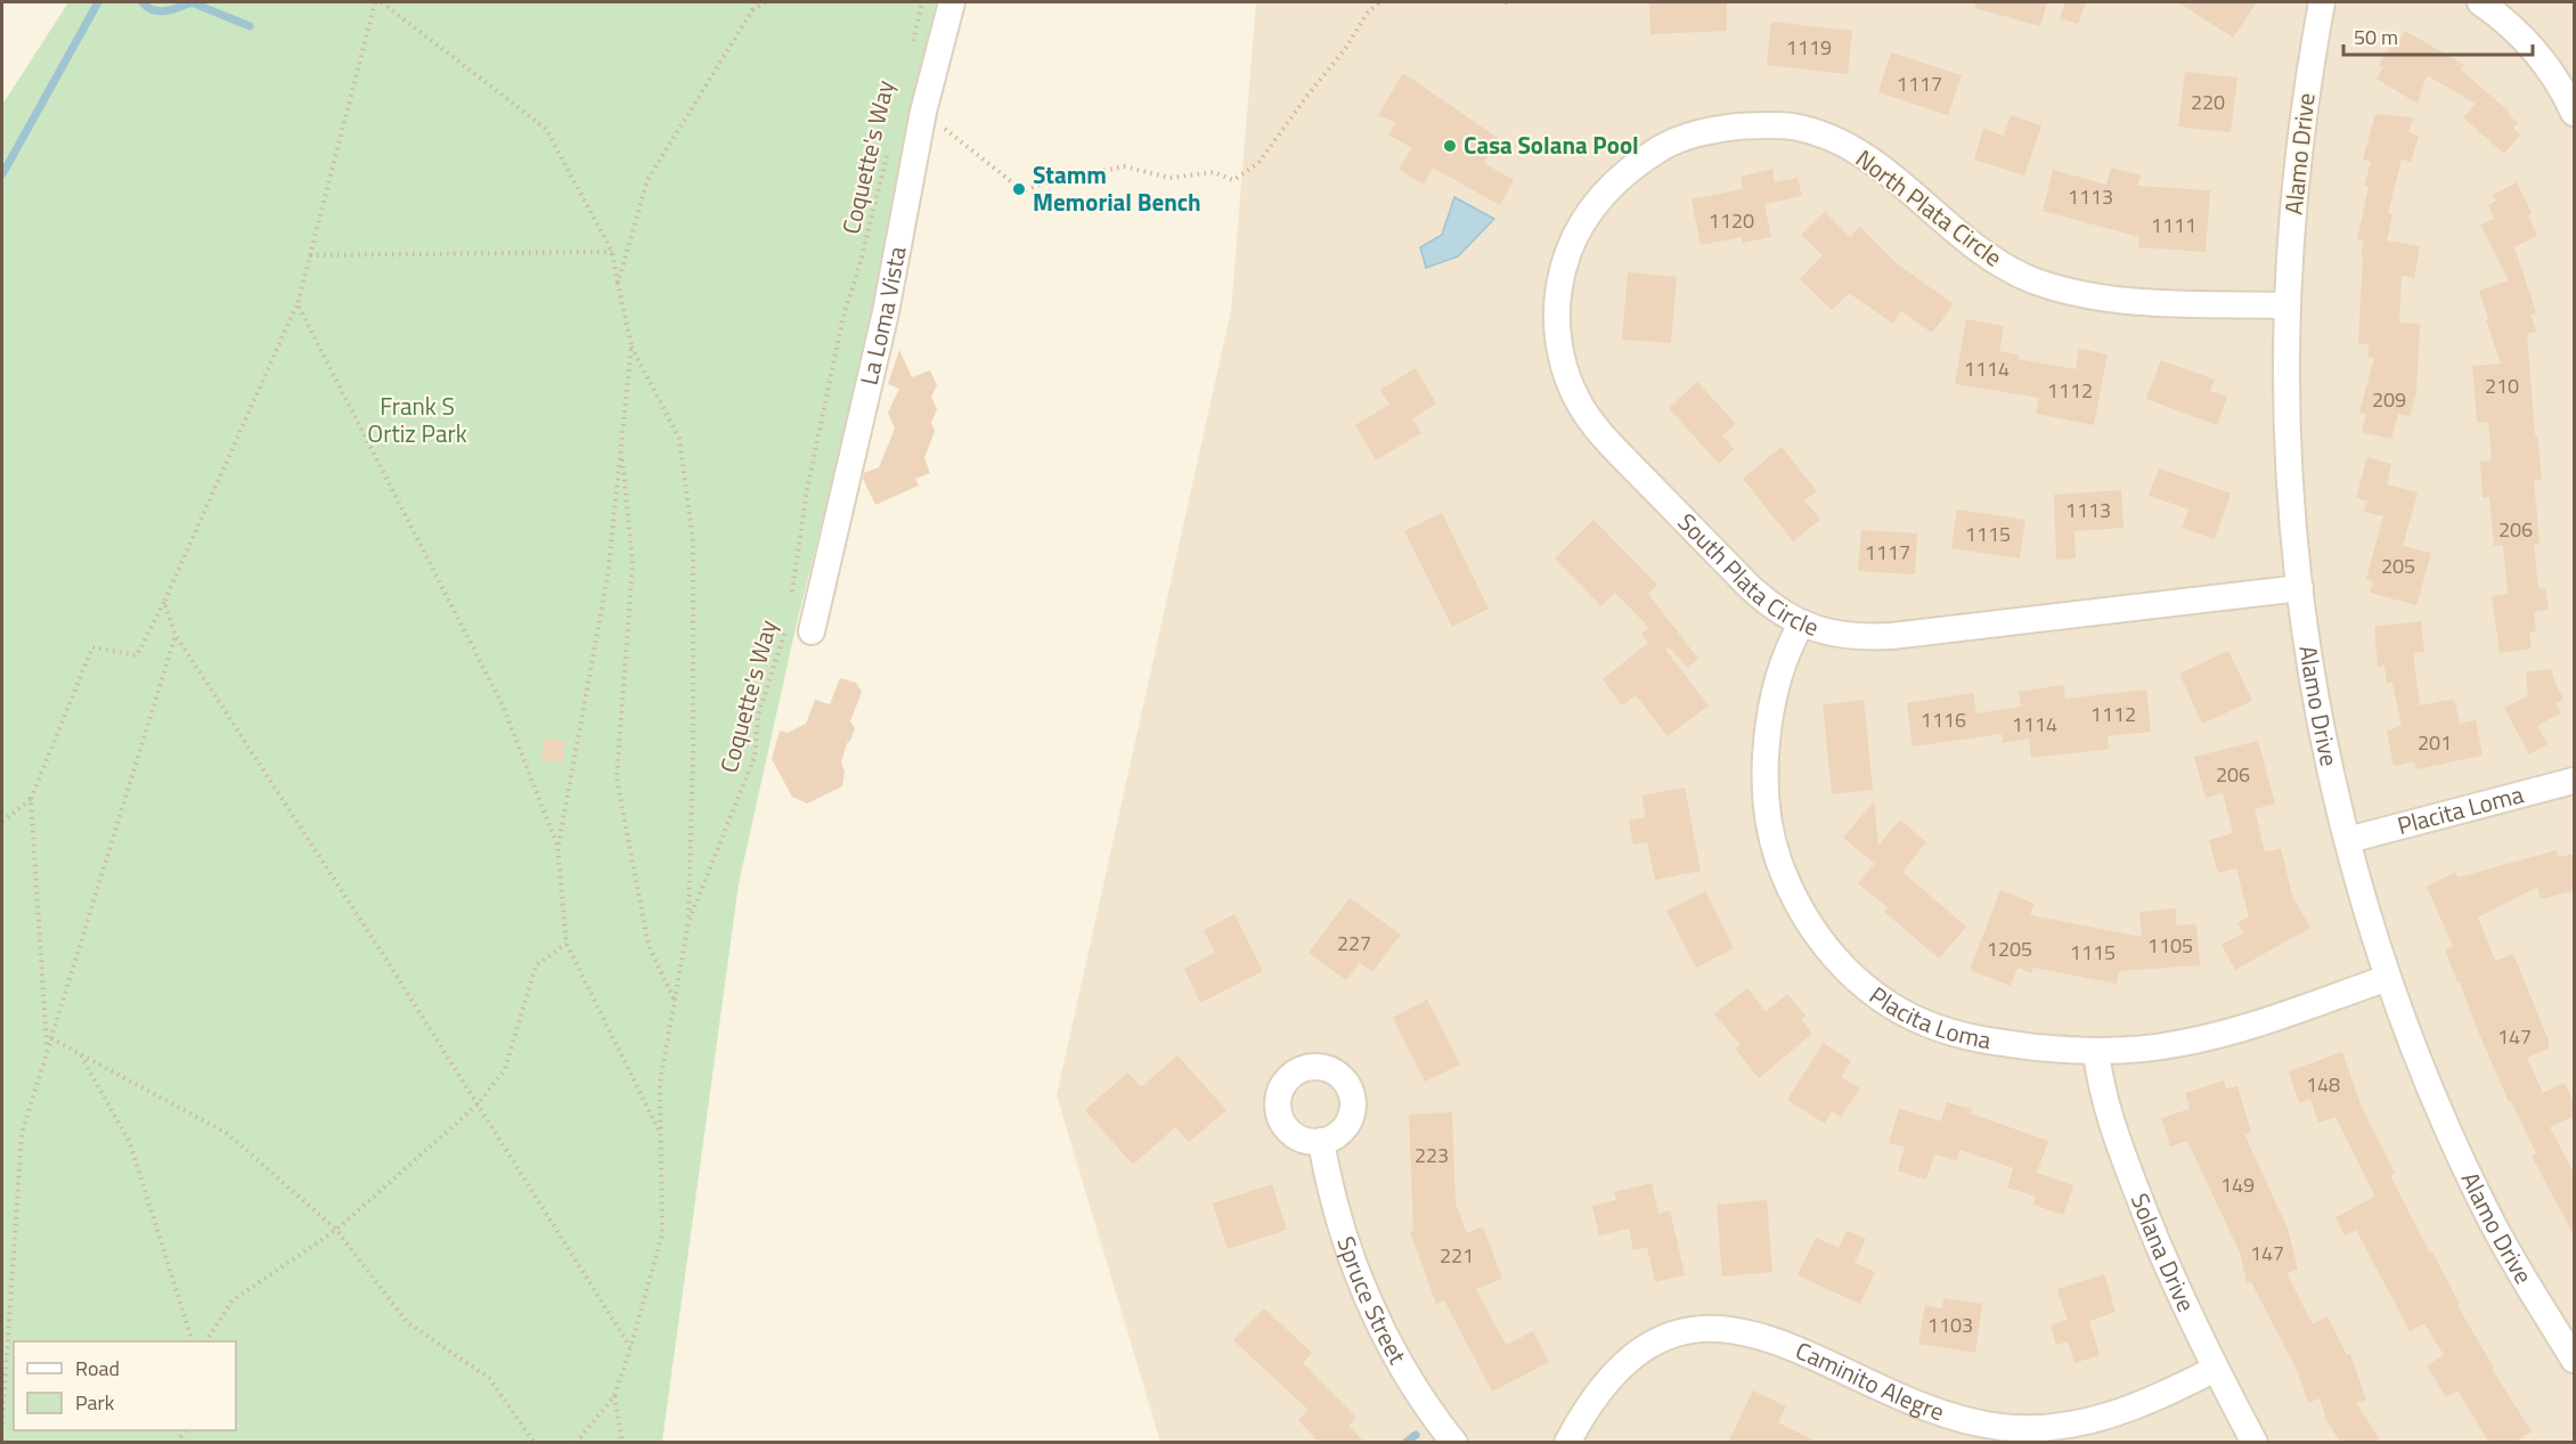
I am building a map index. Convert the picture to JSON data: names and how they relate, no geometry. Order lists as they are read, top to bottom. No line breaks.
{"streets":{"street":["Alamo Drive","North Plata Circle","La Loma Vista","South Plata Circle","Placita Loma","Solana Drive","Spruce Street","Caminito Alegre"],"path":["Coquette's Way"]},"crossings":[["Alamo Drive","North Plata Circle"],["Alamo Drive","South Plata Circle"],["Alamo Drive","Placita Loma"],["Coquette's Way","La Loma Vista"],["North Plata Circle","South Plata Circle"],["South Plata Circle","Placita Loma"],["Placita Loma","Solana Drive"],["Solana Drive","Caminito Alegre"]],"parks":["Frank S Ortiz Park"],"places":["Casa Solana Pool","Stamm Memorial Bench"],"house_numbers":["1119","1117","220","1113","1120","1111","1114","210","1112","209","1113","206","1115","1117","205","1112","1116","1114","201","206","227","1105","1205","1115","147","148","223","149","147","221","1103"],"legend":["Road","Park"],"scale_bar":"50 m"}
